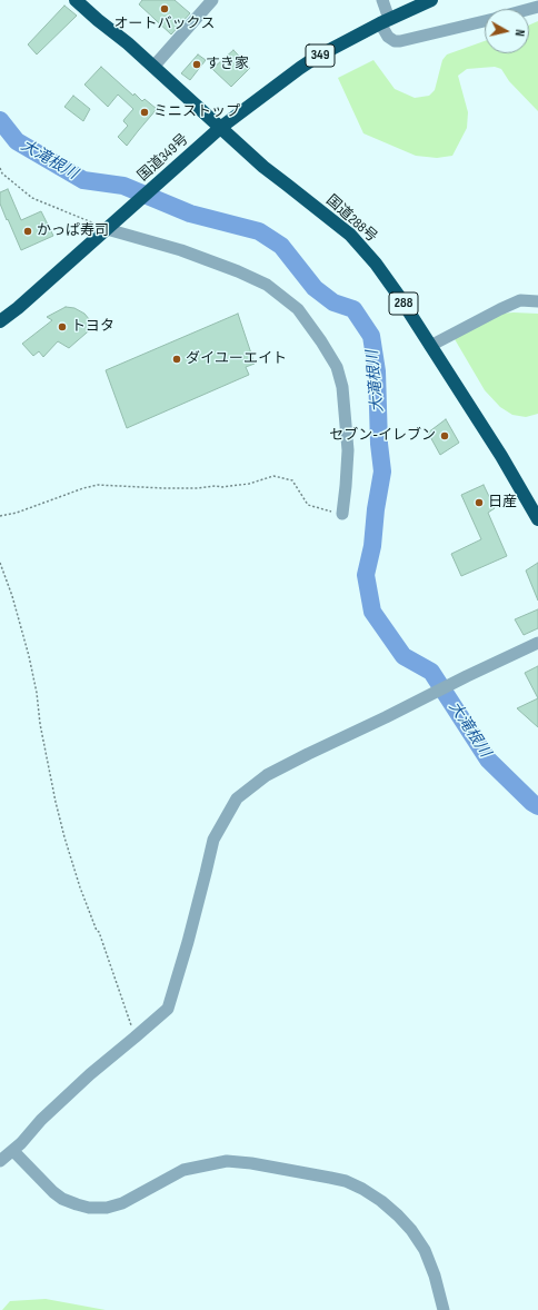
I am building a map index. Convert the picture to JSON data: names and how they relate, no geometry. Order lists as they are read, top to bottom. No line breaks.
{"streets":{"highway":["349","国道349号","国道288号","288"]},"crossings":[["国道349号","国道288号"]],"water":["大滝根川"],"places":["オートバックス","すき家","ミニストップ","かっぱ寿司","トヨタ","ダイユーエイト","セブン-イレブン","日産"],"north":"right"}
